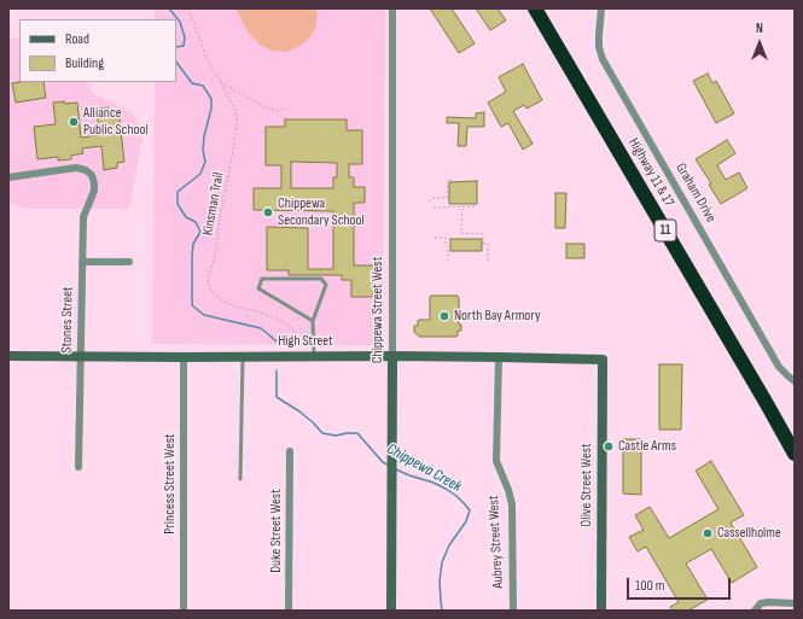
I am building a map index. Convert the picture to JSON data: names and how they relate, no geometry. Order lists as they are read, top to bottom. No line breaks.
{"streets":{"highway":["Highway 11 & 17","11"],"street":["Graham Drive","Chippewa Street West","Stones Street","High Street","Princess Street West","Olive Street West","Duke Street West","Aubrey Street West"],"path":["Kinsman Trail"]},"crossings":[["Kinsman Trail","High Street"],["Chippewa Street West","High Street"],["Stones Street","High Street"],["High Street","Princess Street West"],["High Street","Olive Street West"],["High Street","Aubrey Street West"]],"water":["Chippewa Creek"],"places":["Alliance Public School","Chippewa Secondary School","North Bay Armory","Castle Arms","Cassellholme"],"legend":["Road","Building"],"scale_bar":"100 m","north":"top"}
